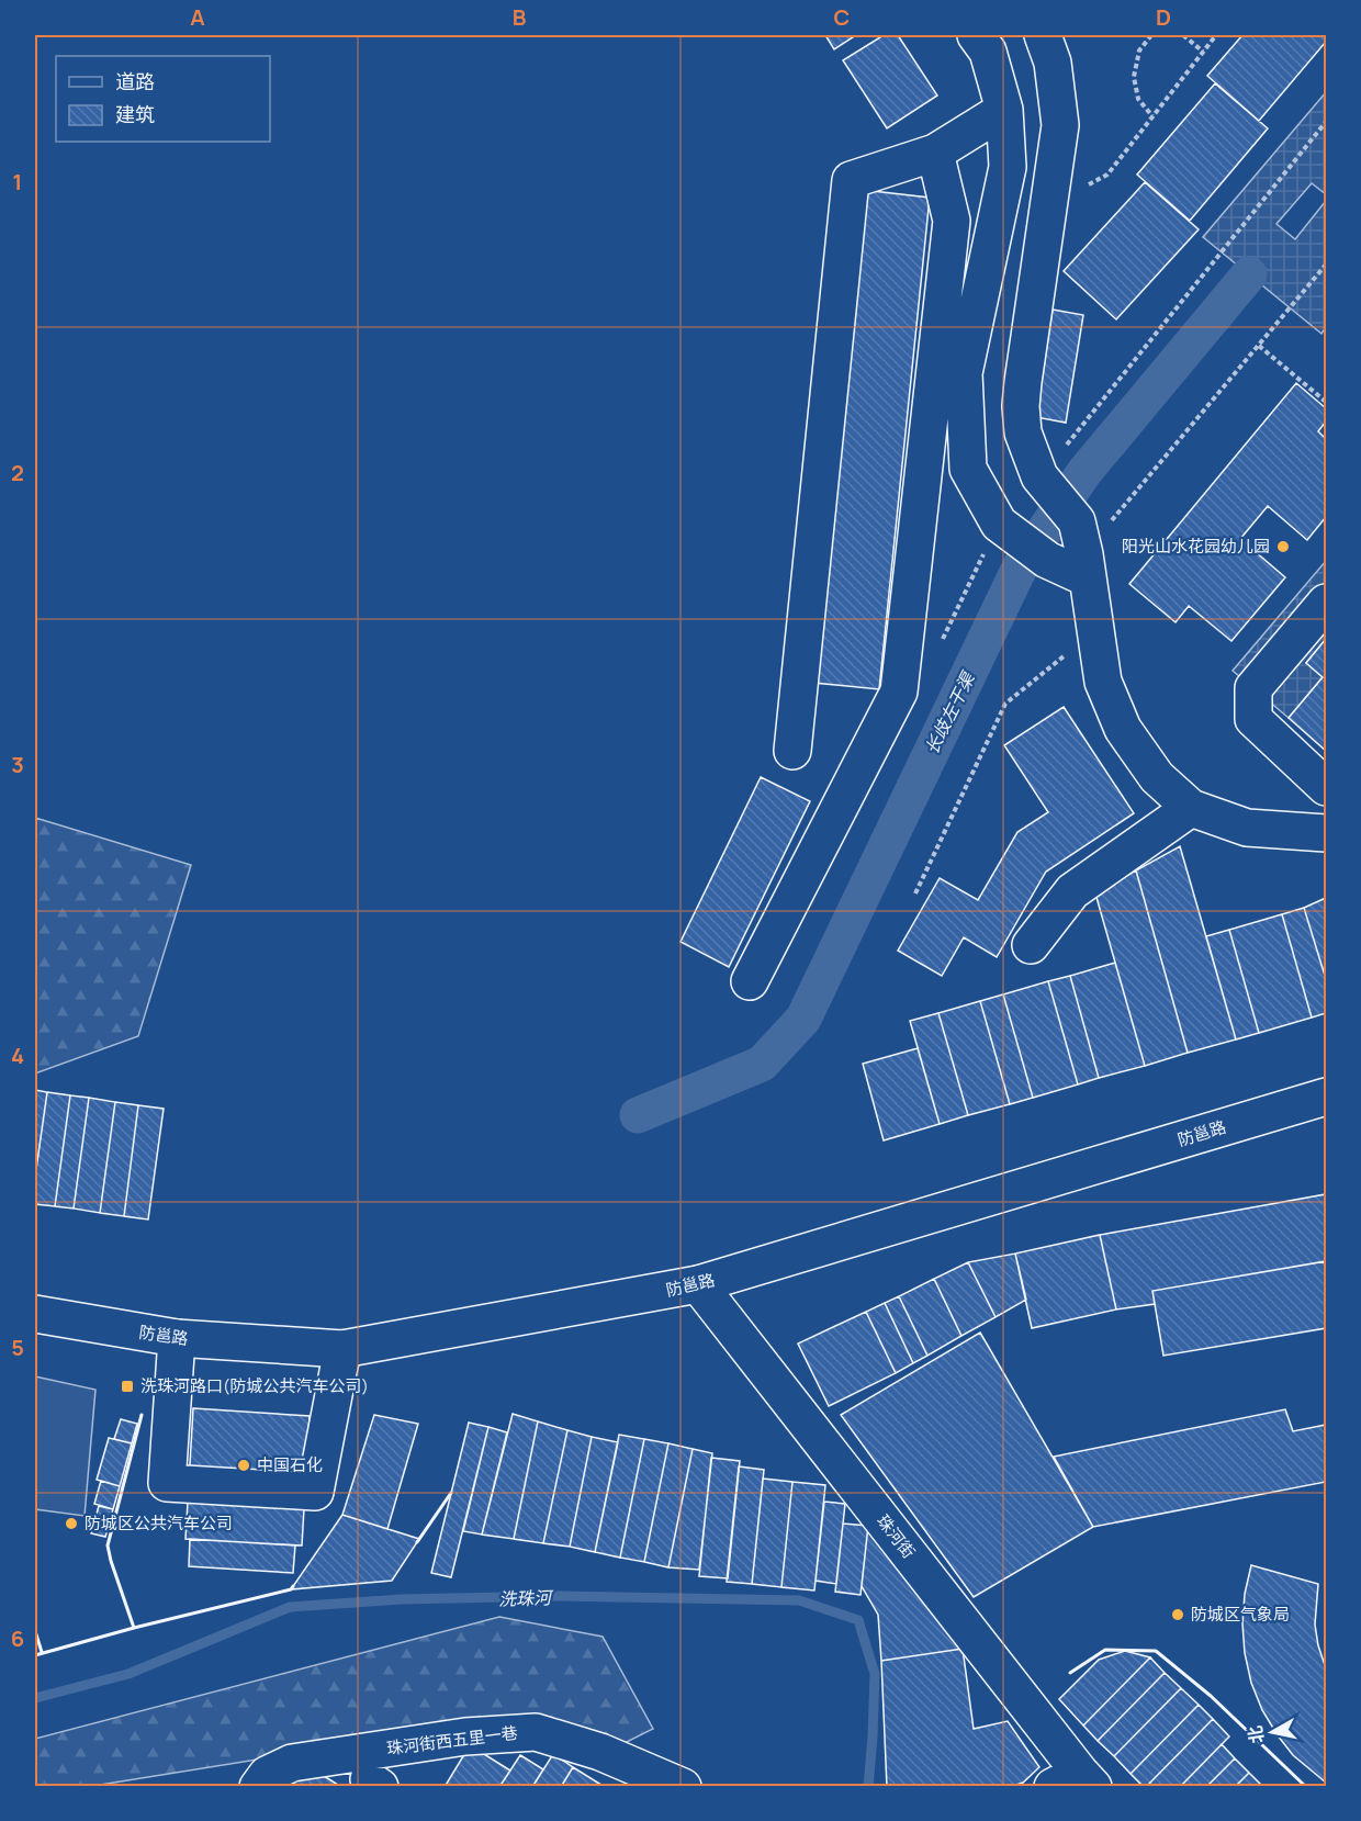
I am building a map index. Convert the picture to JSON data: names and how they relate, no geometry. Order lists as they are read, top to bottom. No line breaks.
{"streets":{"main road":["防邕路","珠河街","珠河街西五里一巷"]},"crossings":[["防邕路","珠河街"]],"water":["长歧左干渠","洗珠河"],"places":{"other":["阳光山水花园幼儿园","中国石化","防城区公共汽车公司","防城区气象局"],"transit":["洗珠河路口(防城公共汽车公司)"]},"legend":["道路","建筑"],"north":"left","grid":{"columns":["A","B","C","D"],"rows":["1","2","3","4","5","6"]}}
